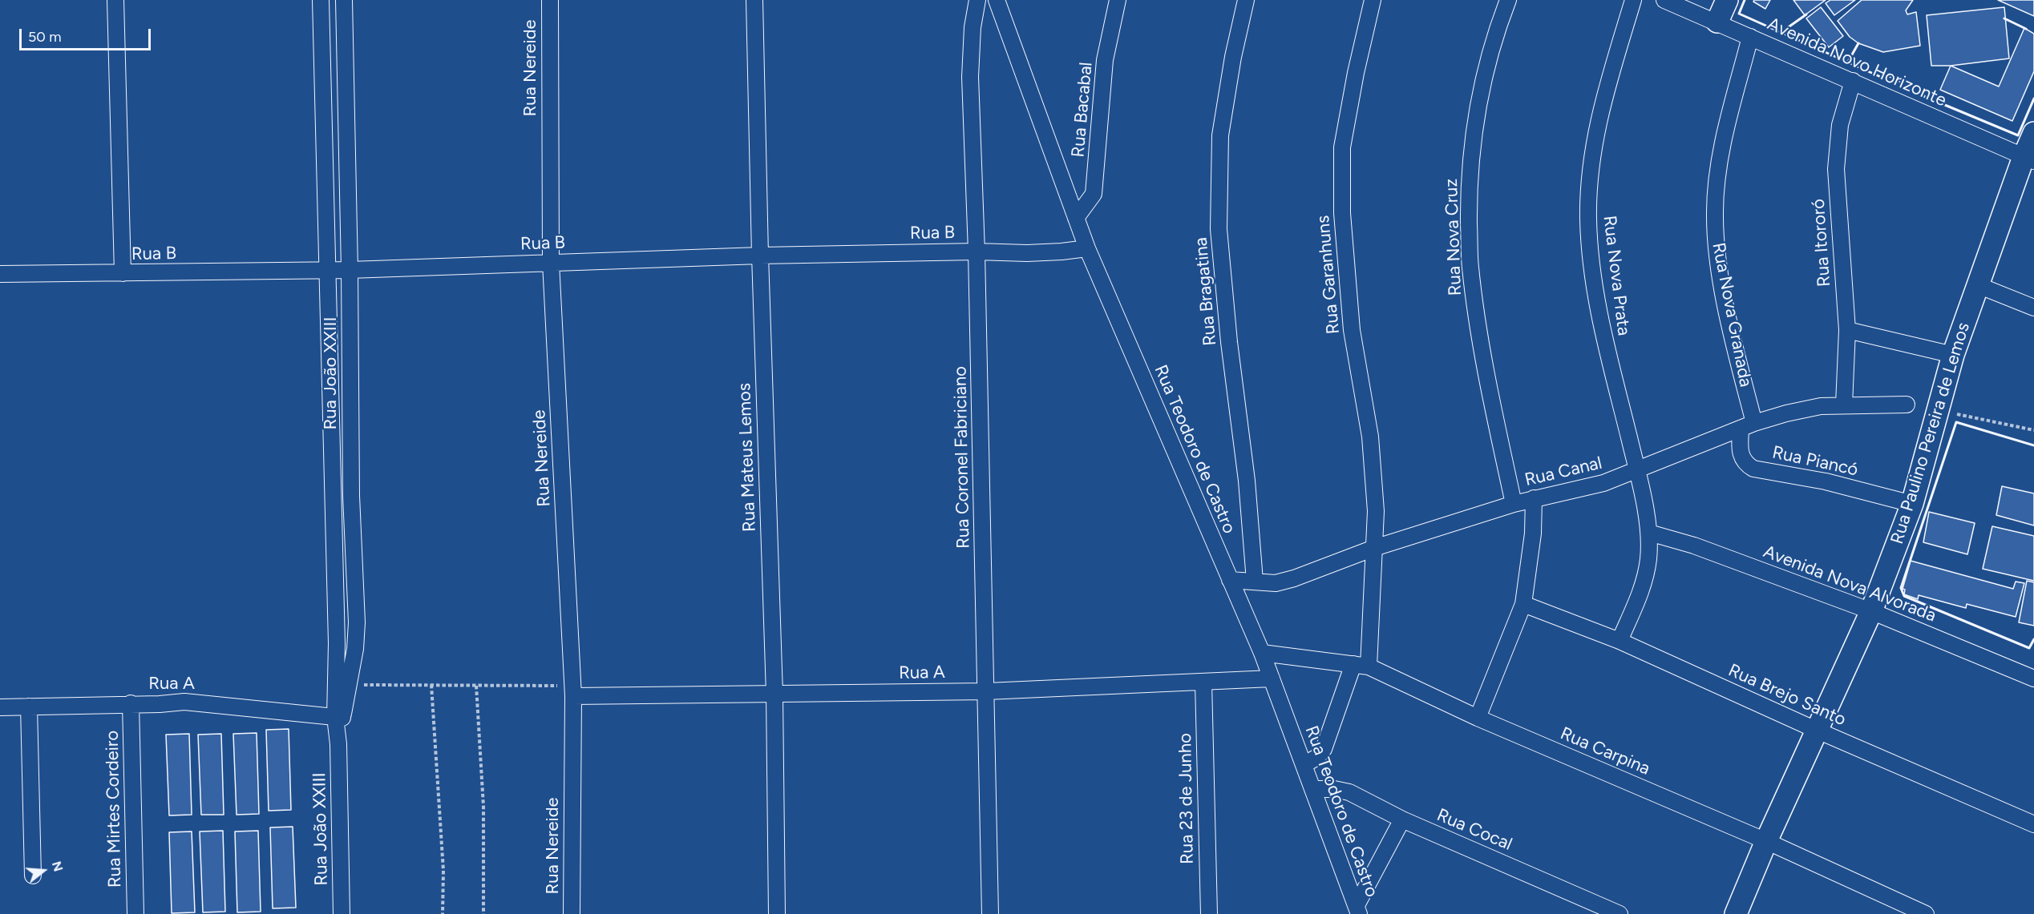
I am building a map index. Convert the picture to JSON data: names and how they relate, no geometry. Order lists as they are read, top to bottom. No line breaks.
{"streets":{"street":["Avenida Novo Horizonte","Rua Nereide","Rua Bacabal","Rua B","Rua Nova Cruz","Rua Itororó","Rua Garanhuns","Rua Nova Prata","Rua Bragatina","Rua Nova Granada","Rua João XXIII","Rua Paulino Pereira de Lemos","Rua Teodoro de Castro","Rua Mateus Lemos","Rua Coronel Fabriciano","Rua Piancó","Rua Canal","Avenida Nova Alvorada","Rua A","Rua Brejo Santo","Rua Carpina","Rua 23 de Junho","Rua Mirtes Cordeiro","Rua Cocal"]},"crossings":[["Avenida Novo Horizonte","Rua Itororó"],["Avenida Novo Horizonte","Rua Nova Granada"],["Avenida Novo Horizonte","Rua Paulino Pereira de Lemos"],["Rua Nereide","Rua B"],["Rua Nereide","Rua A"],["Rua Bacabal","Rua Teodoro de Castro"],["Rua B","Rua João XXIII"],["Rua B","Rua Teodoro de Castro"],["Rua B","Rua Mateus Lemos"],["Rua B","Rua Coronel Fabriciano"],["Rua Nova Cruz","Rua Canal"],["Rua Itororó","Rua Canal"],["Rua Garanhuns","Rua Teodoro de Castro"],["Rua Garanhuns","Rua Canal"],["Rua Garanhuns","Rua Carpina"],["Rua Nova Prata","Rua Canal"],["Rua Nova Prata","Avenida Nova Alvorada"],["Rua Nova Prata","Rua Brejo Santo"],["Rua Bragatina","Rua Canal"],["Rua Nova Granada","Rua Piancó"],["Rua Nova Granada","Rua Canal"],["Rua João XXIII","Rua A"],["Rua Paulino Pereira de Lemos","Rua Piancó"],["Rua Paulino Pereira de Lemos","Avenida Nova Alvorada"],["Rua Paulino Pereira de Lemos","Rua Brejo Santo"],["Rua Paulino Pereira de Lemos","Rua Carpina"],["Rua Teodoro de Castro","Rua Canal"],["Rua Teodoro de Castro","Rua A"],["Rua Teodoro de Castro","Rua Carpina"],["Rua Teodoro de Castro","Rua Cocal"],["Rua Mateus Lemos","Rua A"],["Rua Coronel Fabriciano","Rua A"],["Rua Piancó","Rua Canal"],["Rua A","Rua 23 de Junho"],["Rua A","Rua Mirtes Cordeiro"]],"scale_bar":"50 m","north":"right"}
